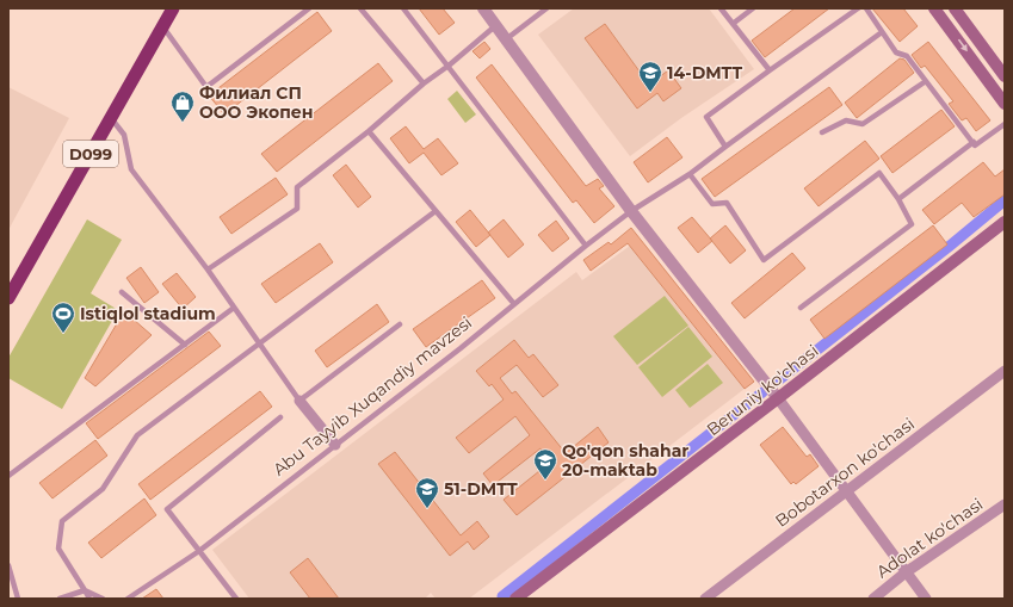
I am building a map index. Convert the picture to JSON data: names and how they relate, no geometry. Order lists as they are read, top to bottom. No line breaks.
{"streets":{"highway":["D099"],"main road":["Beruniy ko'chasi"],"street":["Bobotarxon ko'chasi","Adolat ko'chasi"],"lane":["Abu Tayyib Xuqandiy mavzesi"]},"places":{"school or university":["14-DMTT","Qo'qon shahar 20-maktab","51-DMTT"],"shop":["Филиал СП ООО Экопен"],"sports":["Istiqlol stadium"]}}
